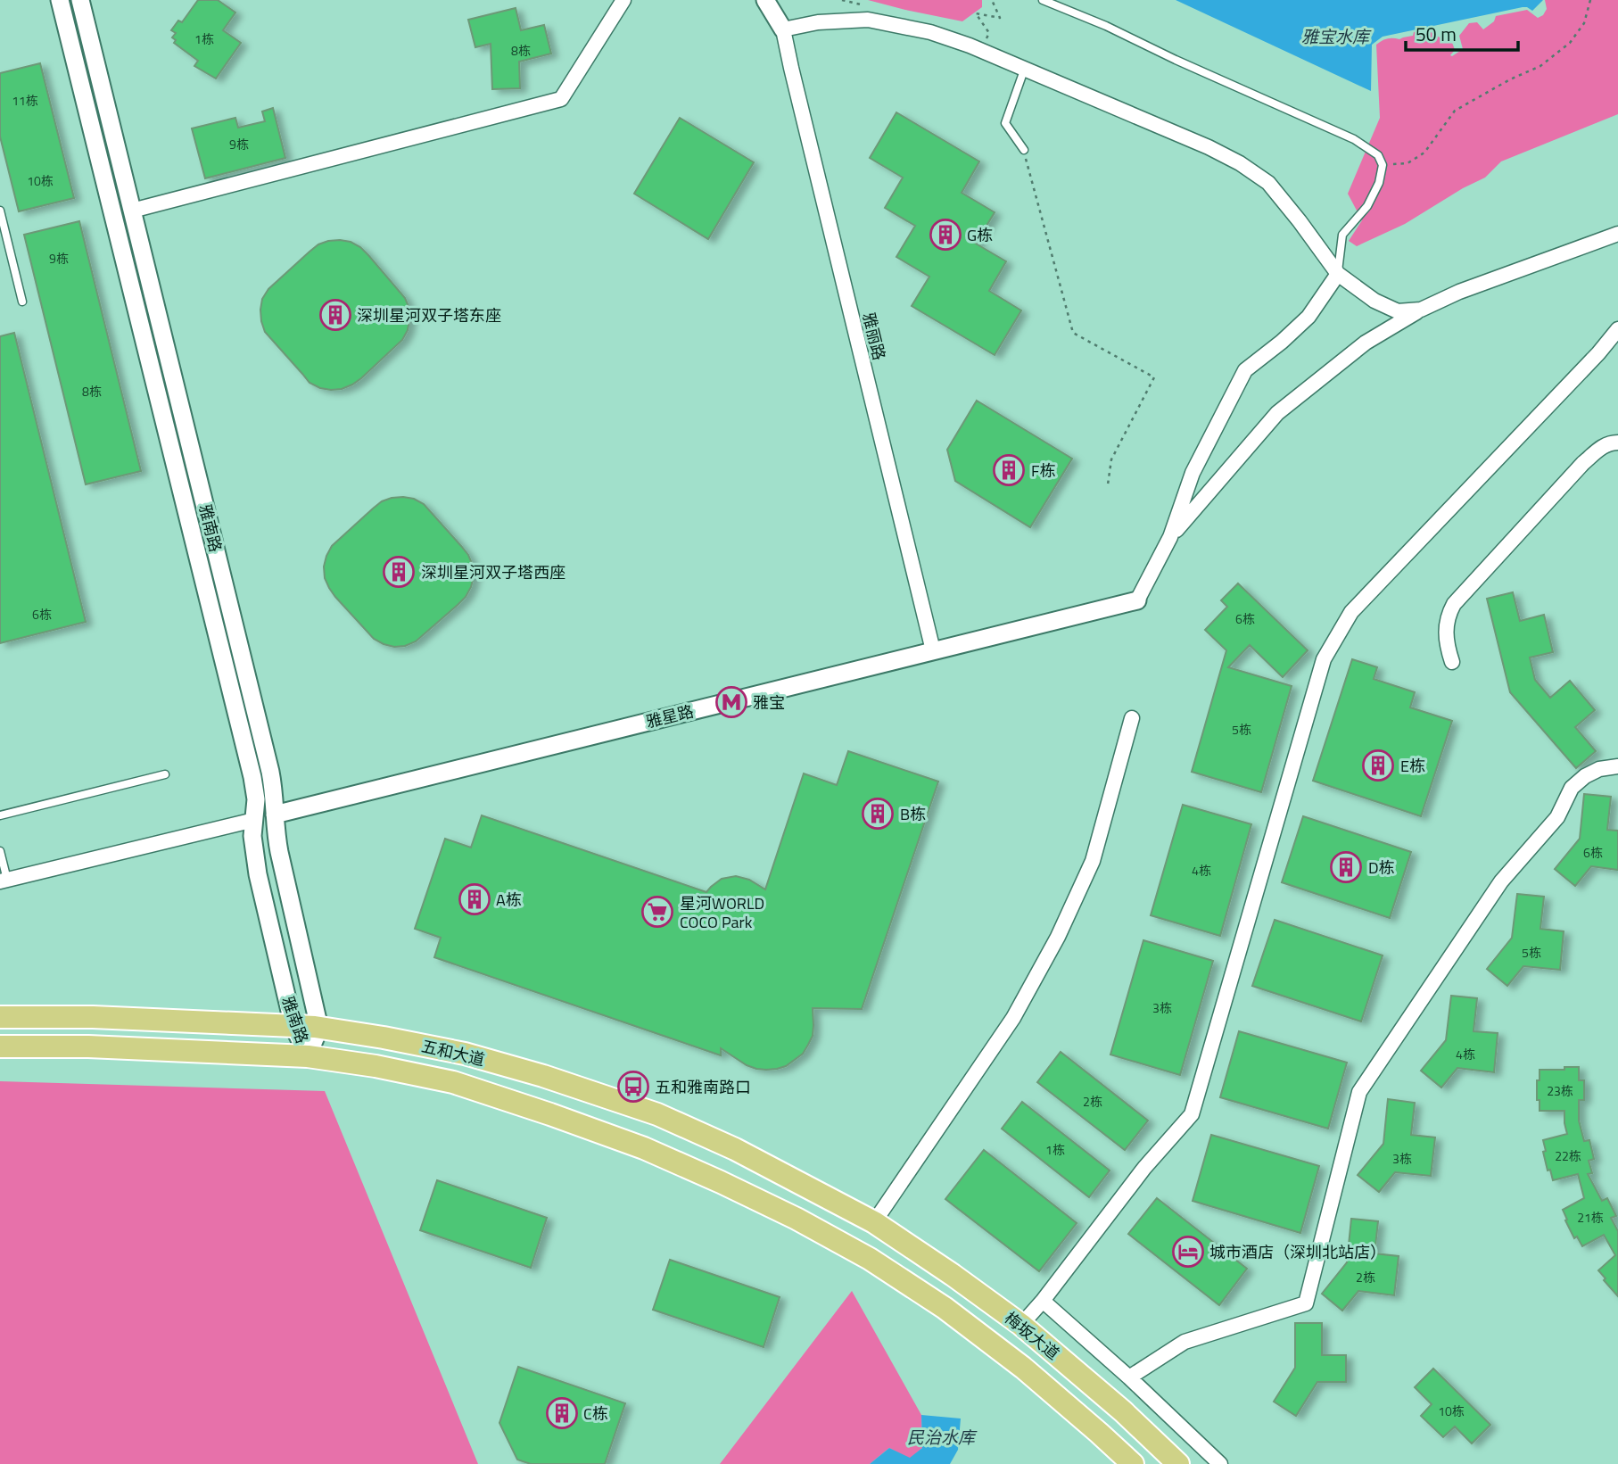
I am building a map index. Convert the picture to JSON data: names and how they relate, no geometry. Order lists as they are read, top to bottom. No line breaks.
{"streets":{"main road":["五和大道","梅坂大道"],"street":["雅丽路","雅南路","雅星路"]},"crossings":[["雅丽路","雅星路"],["雅南路","雅星路"],["雅南路","五和大道"],["五和大道","梅坂大道"]],"water":["雅宝水库","民治水库"],"places":{"building":["G栋","深圳星河双子塔东座","F栋","深圳星河双子塔西座","E栋","B栋","D栋","A栋","C栋"],"metro station":["雅宝"],"supermarket":["星河WORLD COCO Park"],"bus stop":["五和雅南路口"],"hotel":["城市酒店（深圳北站店）"]},"house_numbers":["1栋","8栋","11栋","9栋","10栋","9栋","8栋","6栋","6栋","5栋","6栋","4栋","5栋","3栋","4栋","23栋","2栋","1栋","22栋","3栋","21栋","2栋","10栋"],"scale_bar":"50 m"}
